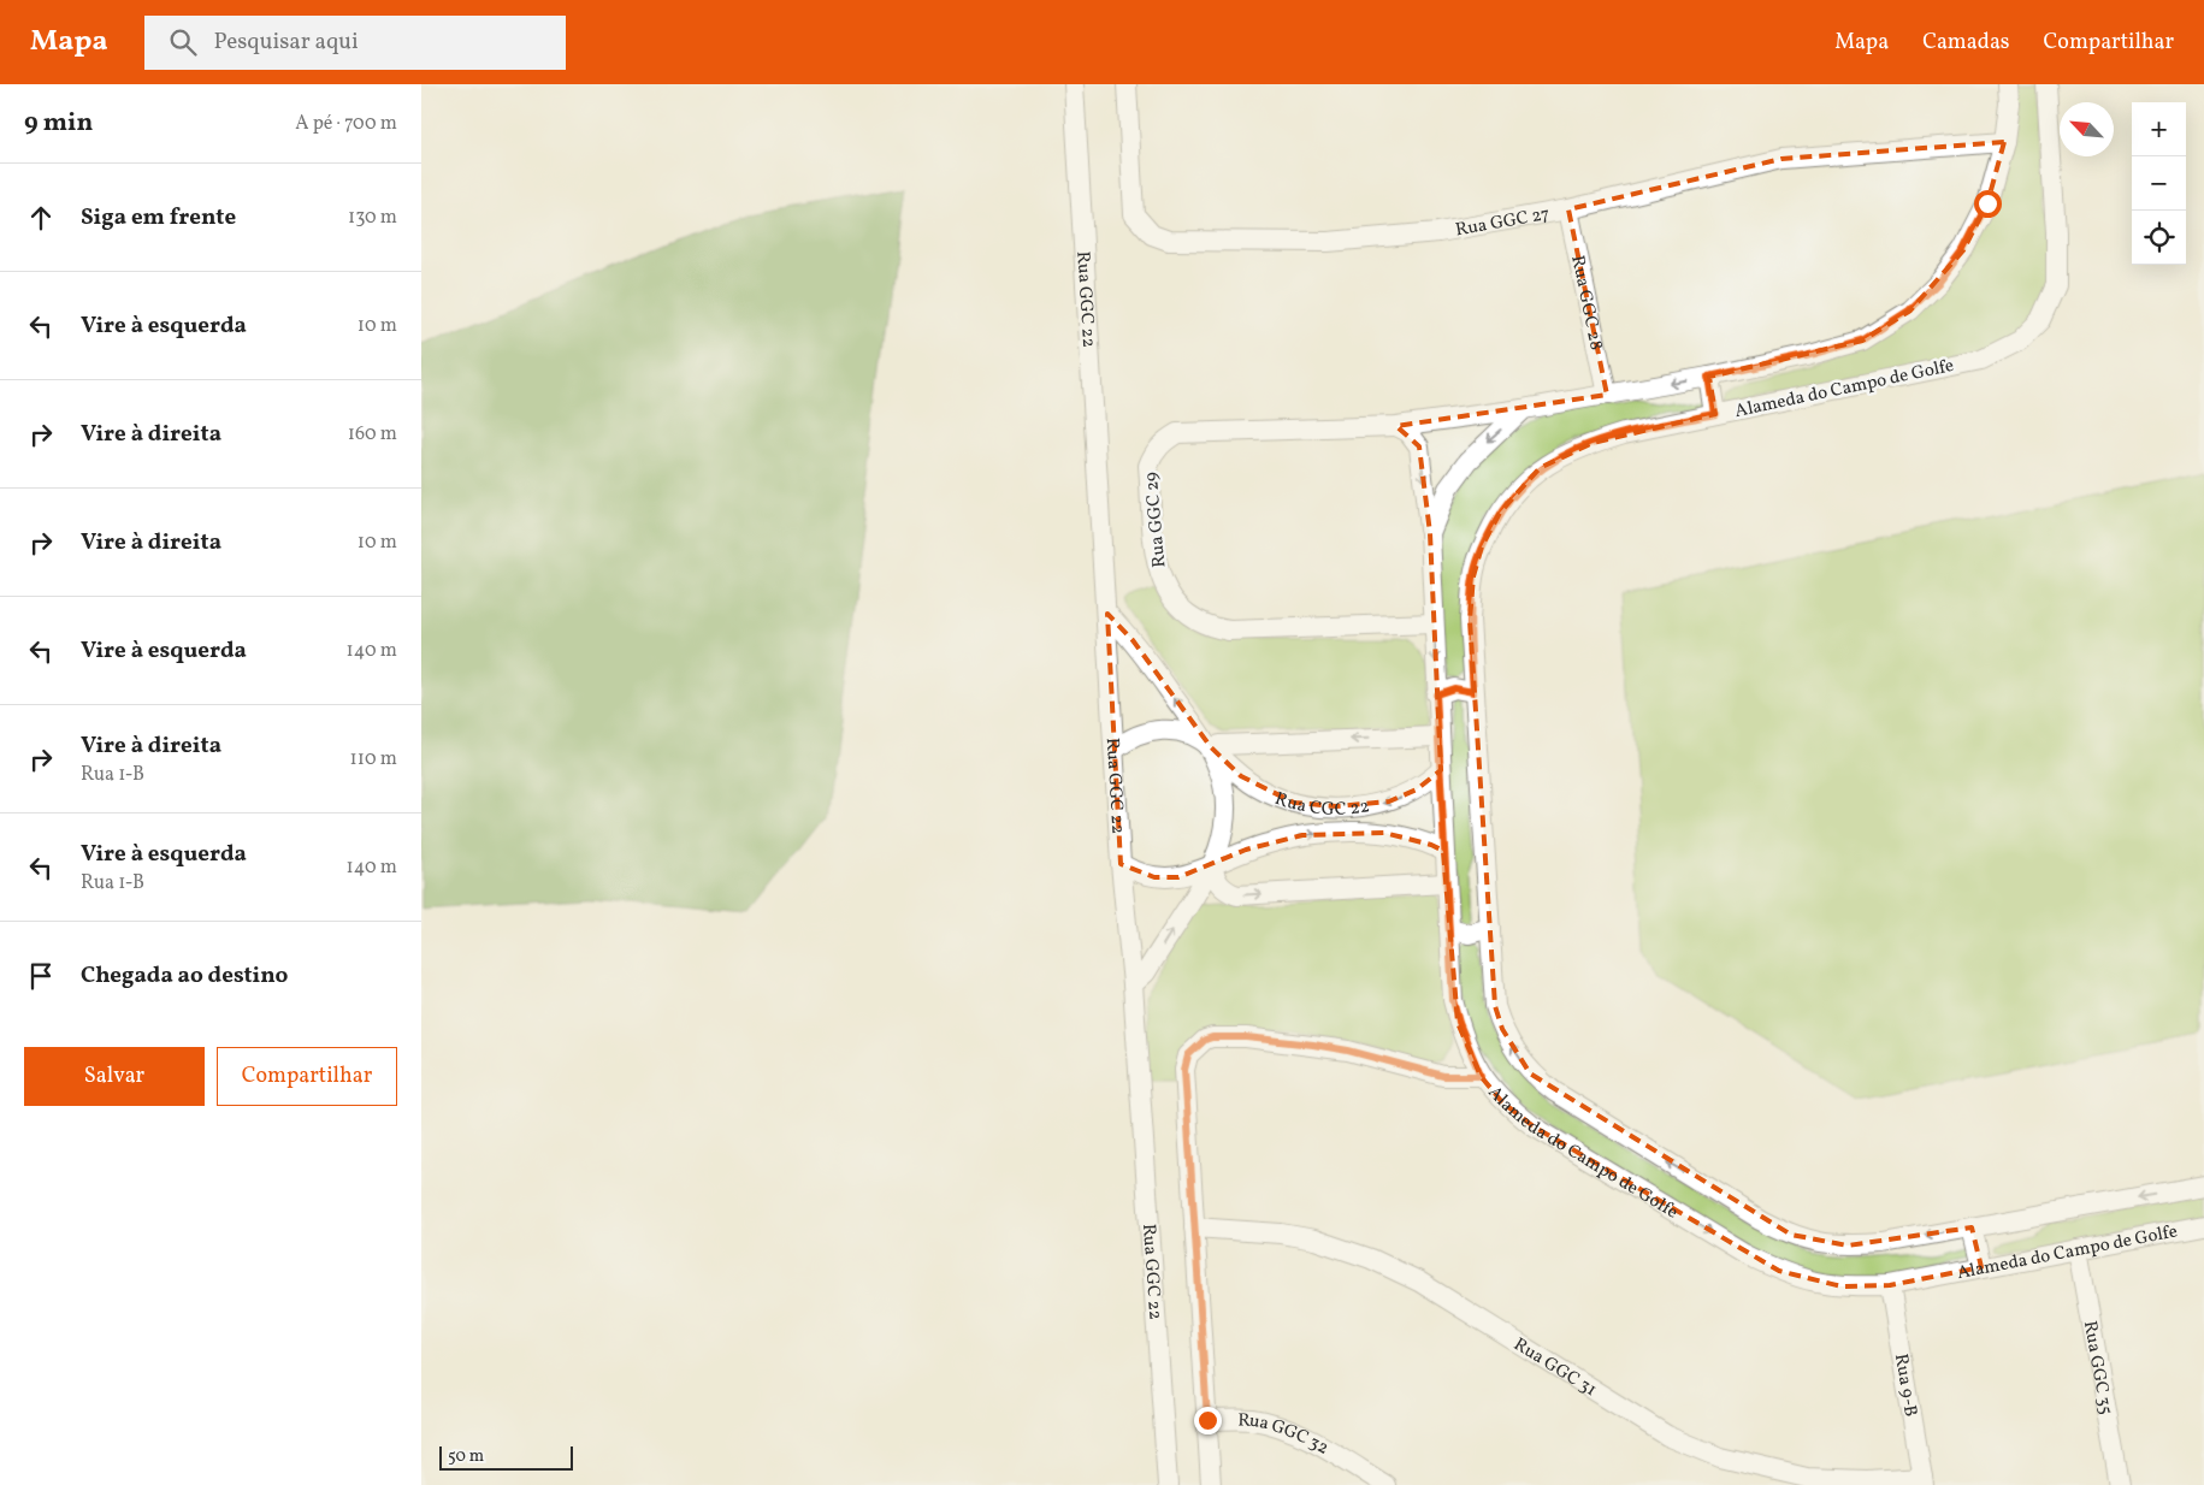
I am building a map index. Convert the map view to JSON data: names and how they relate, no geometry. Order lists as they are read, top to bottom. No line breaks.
{"streets":{"street":["Rua GGC 27","Rua GGC 22","Rua GGC 28","Alameda do Campo de Golfe","Rua GGC 29","Rua CGC 22","Rua GGC 31","Rua GGC 35","Rua 9-B","Rua GGC 32"]},"crossings":[["Rua GGC 27","Rua GGC 28"],["Rua GGC 22","Rua CGC 22"],["Alameda do Campo de Golfe","Rua GGC 29"],["Alameda do Campo de Golfe","Rua CGC 22"],["Alameda do Campo de Golfe","Rua GGC 35"],["Alameda do Campo de Golfe","Rua 9-B"],["Rua GGC 31","Rua 9-B"]],"scale_bar":"50 m","north":"top left","page":{"header":"Mapa","search":"Pesquisar aqui","nav":["Mapa","Camadas","Compartilhar"],"heading":["9 min","A pé · 700 m"],"map_buttons":["+","−"],"list":[["Siga em frente","130 m"],["Vire à esquerda","10 m"],["Vire à direita","160 m"],["Vire à direita","10 m"],["Vire à esquerda","140 m"],["Vire à direita","Rua 1-B","110 m"],["Vire à esquerda","Rua 1-B","140 m"],"Chegada ao destino"],"buttons":["Salvar","Compartilhar"],"scale":"50 m"}}
